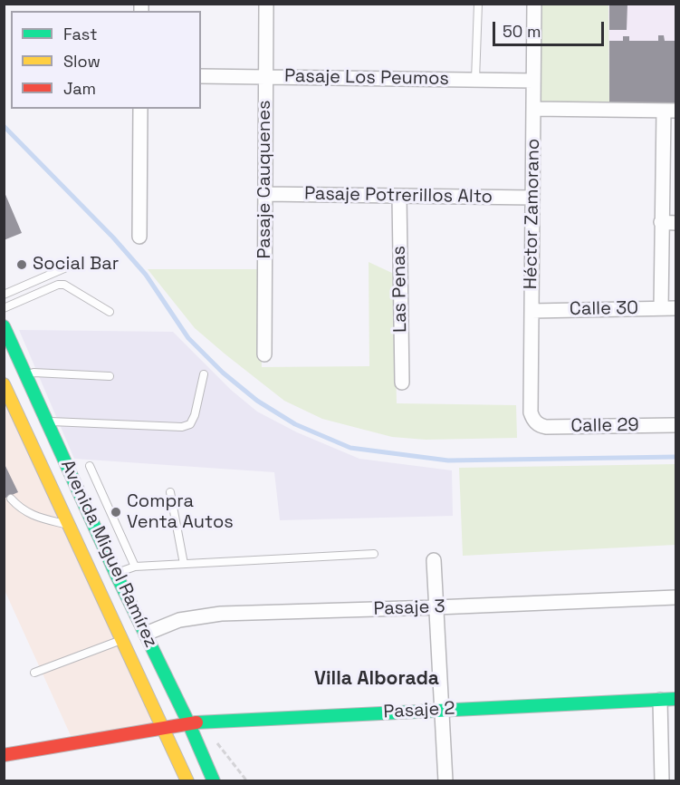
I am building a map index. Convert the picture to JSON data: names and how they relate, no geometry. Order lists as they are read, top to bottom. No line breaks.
{"streets":{"main road":["Avenida Miguel Ramírez","Pasaje 2"],"street":["Pasaje Los Peumos","Pasaje Cauquenes","Pasaje Potrerillos Alto","Héctor Zamorano","Las Penas","Calle 30","Calle 29","Pasaje 3"]},"crossings":[["Pasaje Los Peumos","Pasaje Cauquenes"],["Pasaje Los Peumos","Héctor Zamorano"],["Pasaje Cauquenes","Pasaje Potrerillos Alto"],["Pasaje Potrerillos Alto","Héctor Zamorano"],["Pasaje Potrerillos Alto","Las Penas"],["Héctor Zamorano","Calle 30"],["Héctor Zamorano","Calle 29"],["Avenida Miguel Ramírez","Pasaje 3"],["Avenida Miguel Ramírez","Pasaje 2"]],"districts":["Villa Alborada"],"places":["Social Bar","Compra Venta Autos"],"legend":["Fast","Slow","Jam"],"scale_bar":"50 m"}
